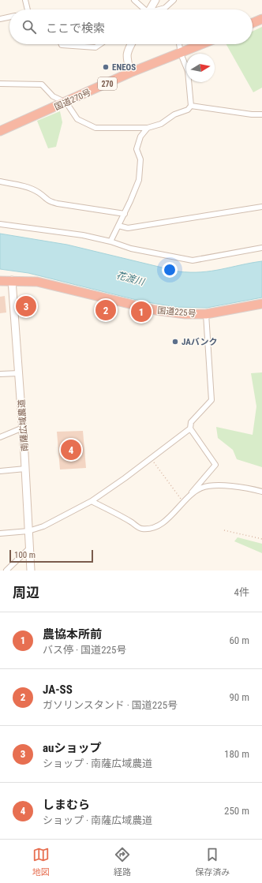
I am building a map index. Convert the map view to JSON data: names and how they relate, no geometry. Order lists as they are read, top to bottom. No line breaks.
{"streets":{"highway":["270","国道270号","国道225号"],"street":["南薩広域農道"]},"crossings":[["国道225号","南薩広域農道"]],"water":["花渡川"],"places":["ENEOS","JAバンク"],"scale_bar":"100 m","north":"right","page":{"search":"ここで検索","pins":["3","2","1","4"],"scale":"100 m","heading":["周辺","4件"],"list":[{"mark":"1","name":"農協本所前","note":"バス停 · 国道225号","value":"60 m"},{"mark":"2","name":"JA-SS","note":"ガソリンスタンド · 国道225号","value":"90 m"},{"mark":"3","name":"auショップ","note":"ショップ · 南薩広域農道","value":"180 m"},{"mark":"4","name":"しまむら","note":"ショップ · 南薩広域農道","value":"250 m"}],"nav":["地図","経路","保存済み"]}}
